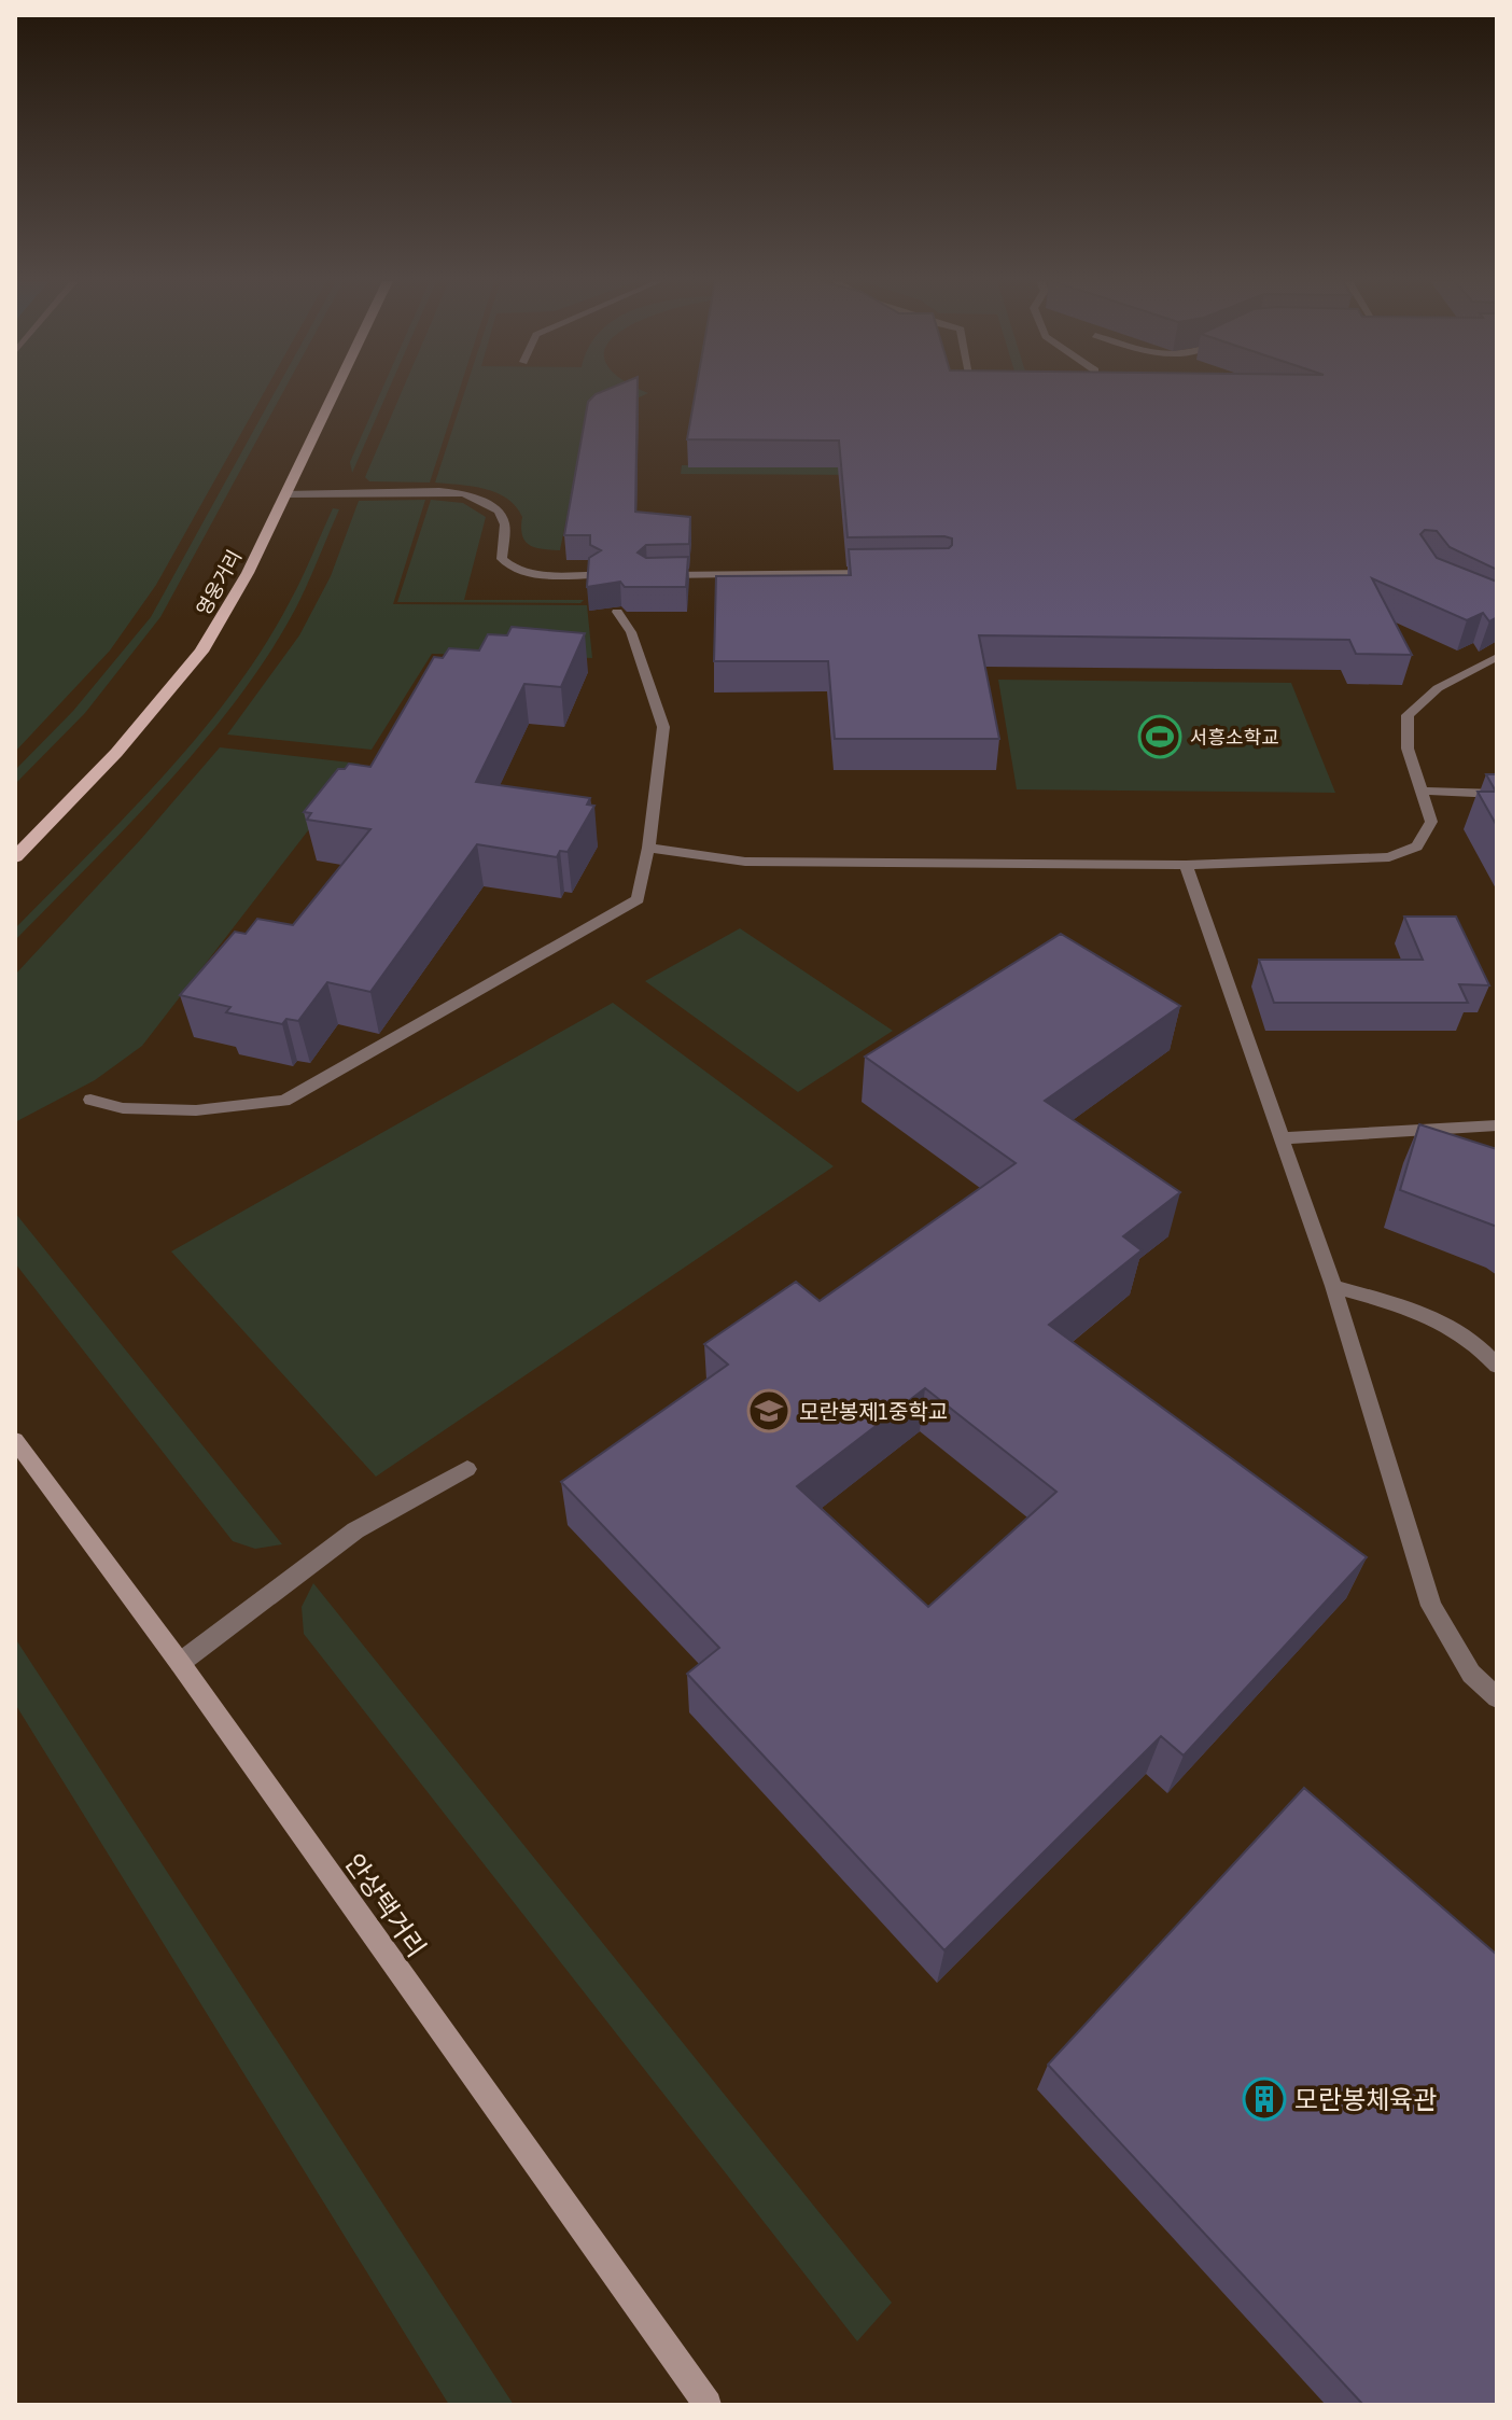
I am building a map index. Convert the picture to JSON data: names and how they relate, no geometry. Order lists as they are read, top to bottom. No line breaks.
{"streets":{"main road":["영웅거리","안상택거리"]},"places":{"sports":["서흥소학교"],"school or university":["모란봉제1중학교"],"building":["모란봉체육관"]}}
